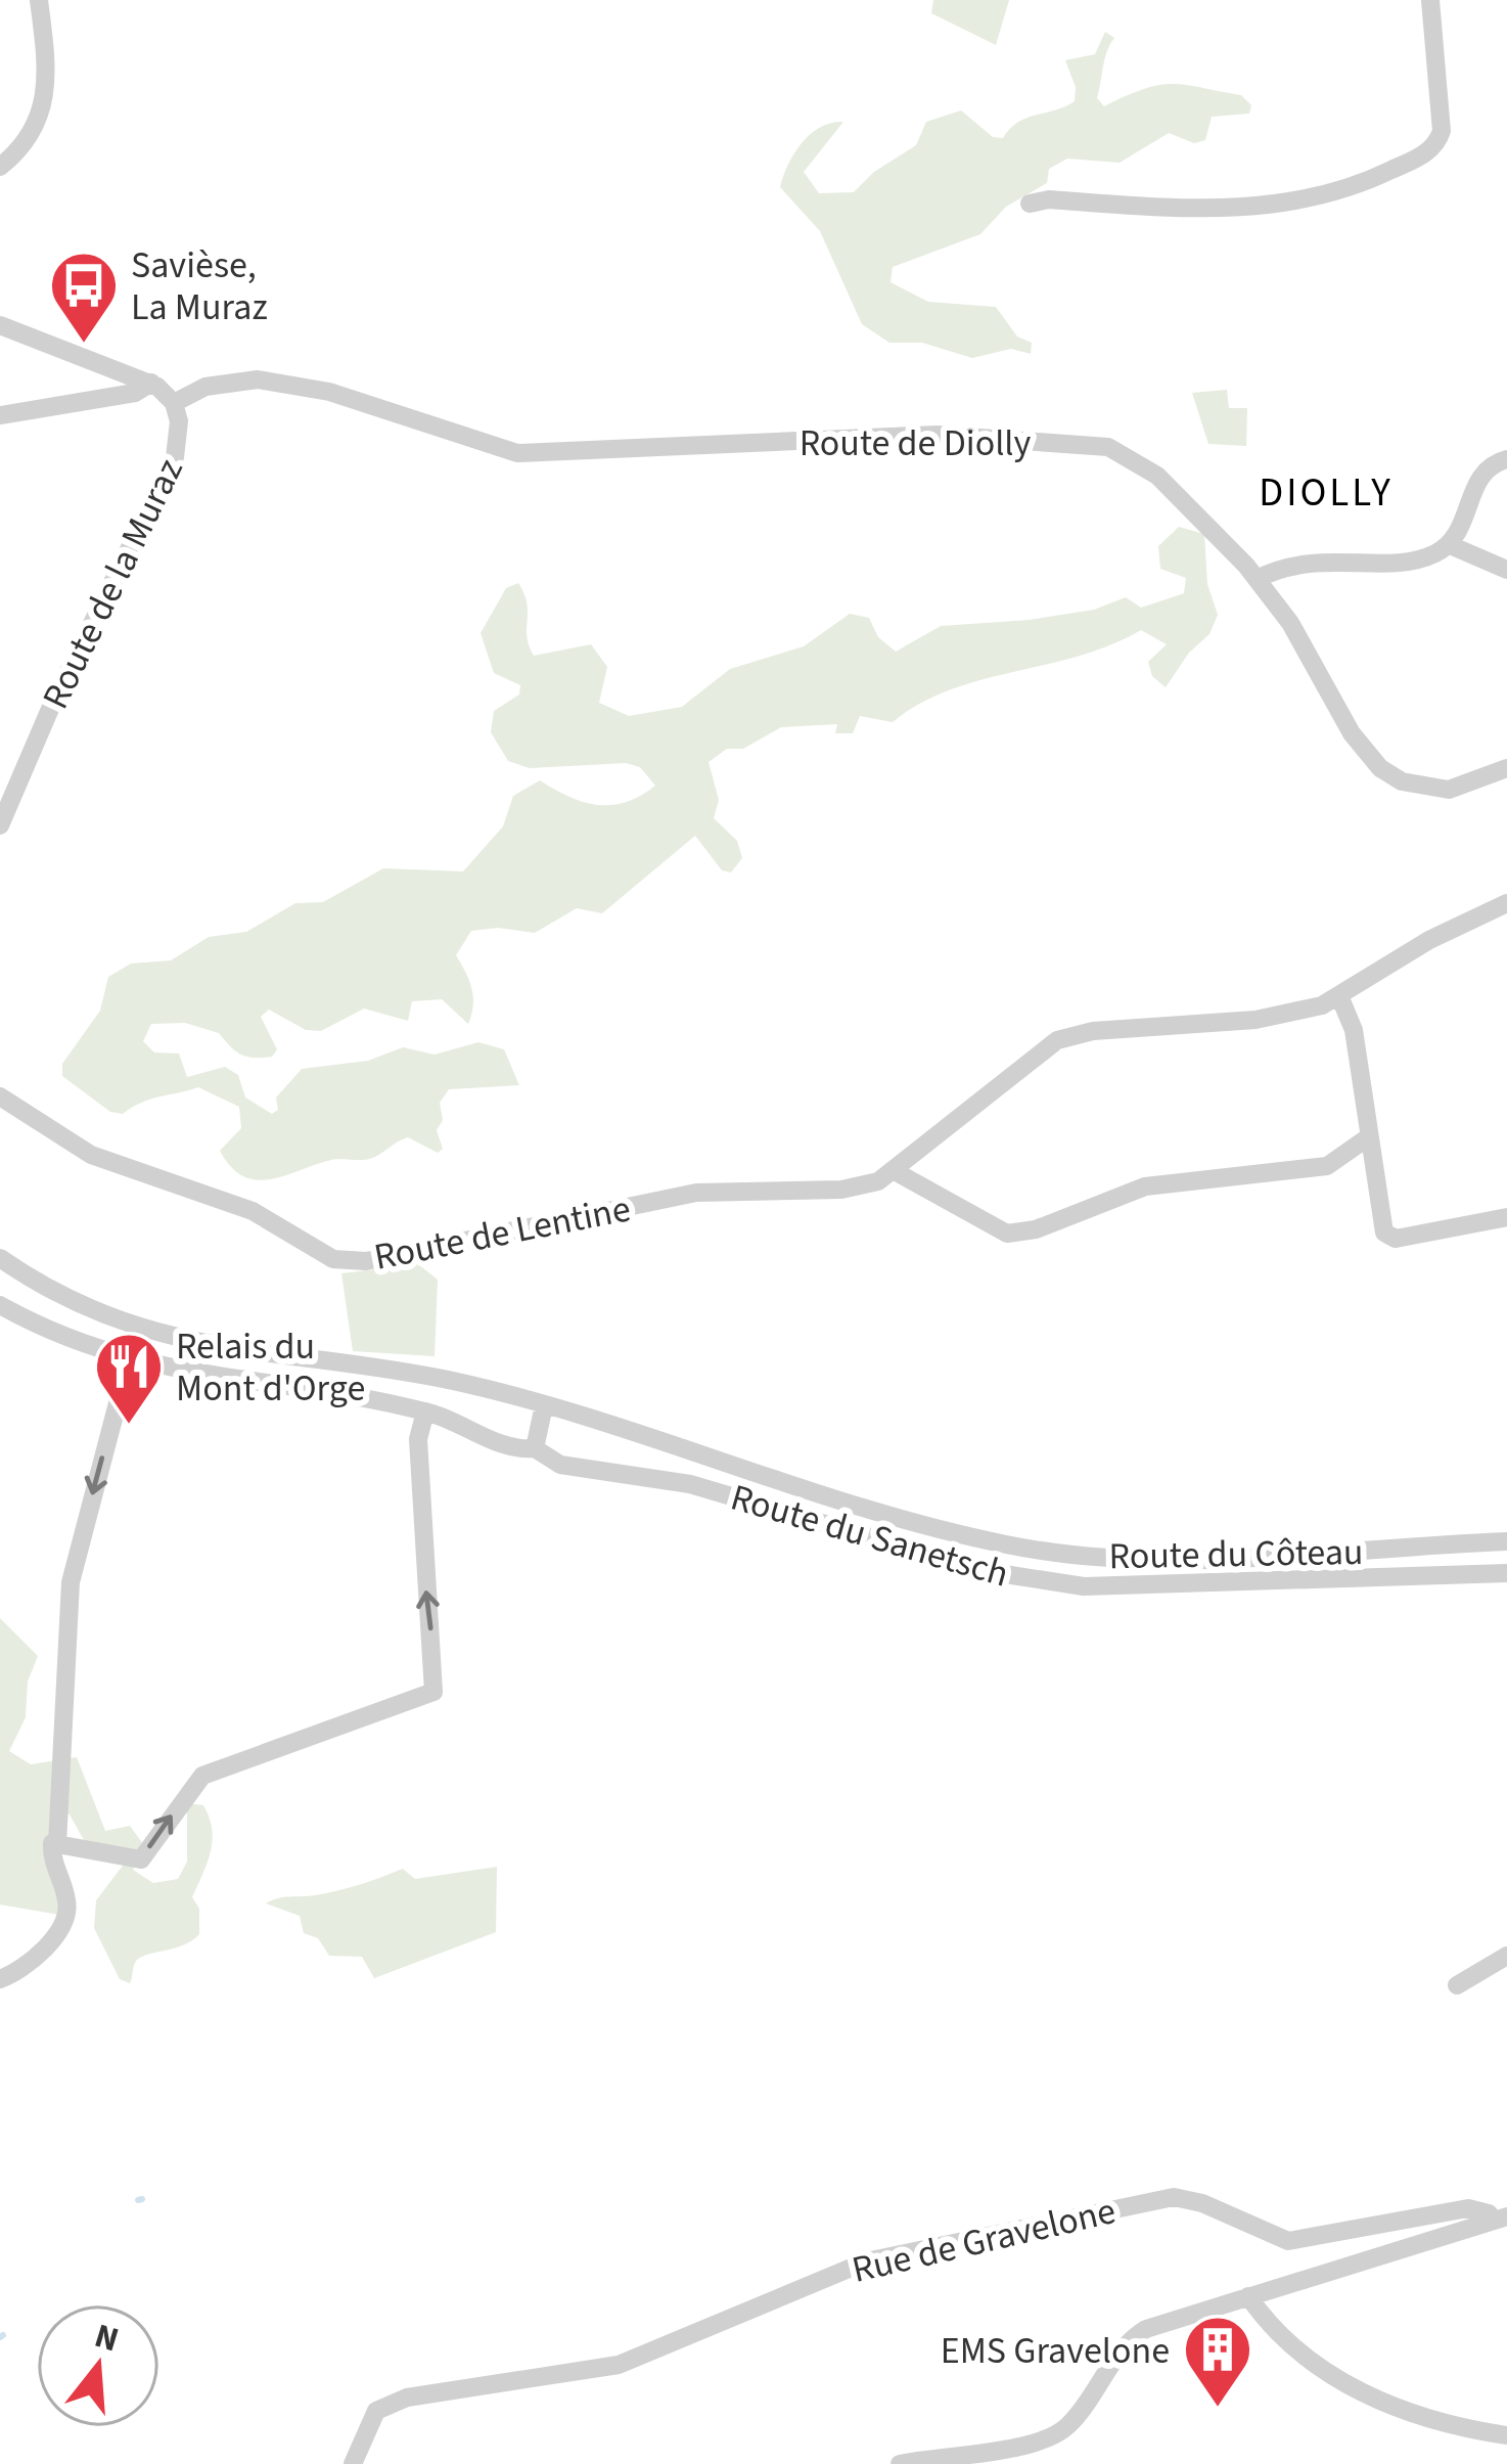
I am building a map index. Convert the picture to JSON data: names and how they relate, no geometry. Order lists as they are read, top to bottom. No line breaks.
{"streets":{"street":["Route de Diolly","Route de la Muraz","Route de Lentine","Route du Sanetsch","Route du Côteau","Rue de Gravelone"]},"crossings":[["Route de Diolly","Route de la Muraz"]],"districts":["DIOLLY"],"places":{"bus stop":["Savièse, La Muraz"],"restaurant":["Relais du Mont d'Orge"],"building":["EMS Gravelone"]},"north":"top"}
